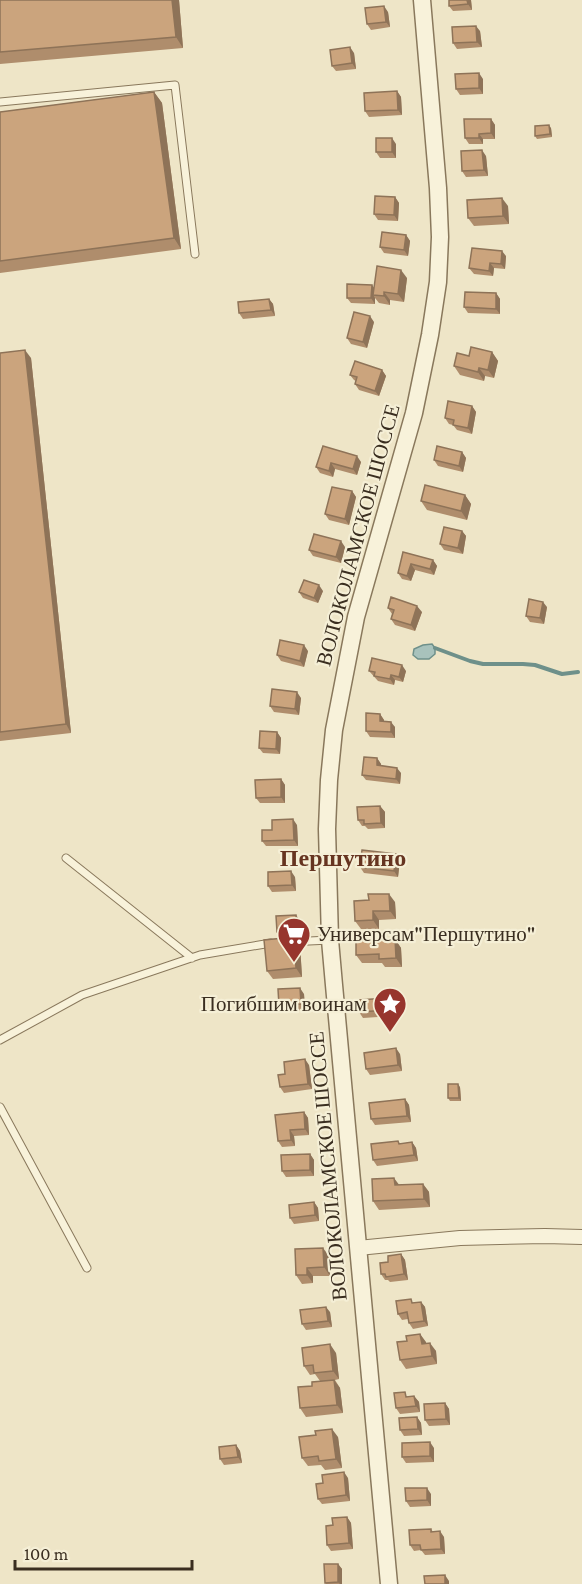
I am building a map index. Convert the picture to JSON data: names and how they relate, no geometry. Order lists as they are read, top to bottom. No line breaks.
{"streets":{"street":["ВОЛОКОЛАМСКОЕ ШОССЕ"]},"districts":["Першутино"],"places":{"supermarket":["Универсам\"Першутино\""],"place":["Погибшим воинам"]},"scale_bar":"100 m"}
